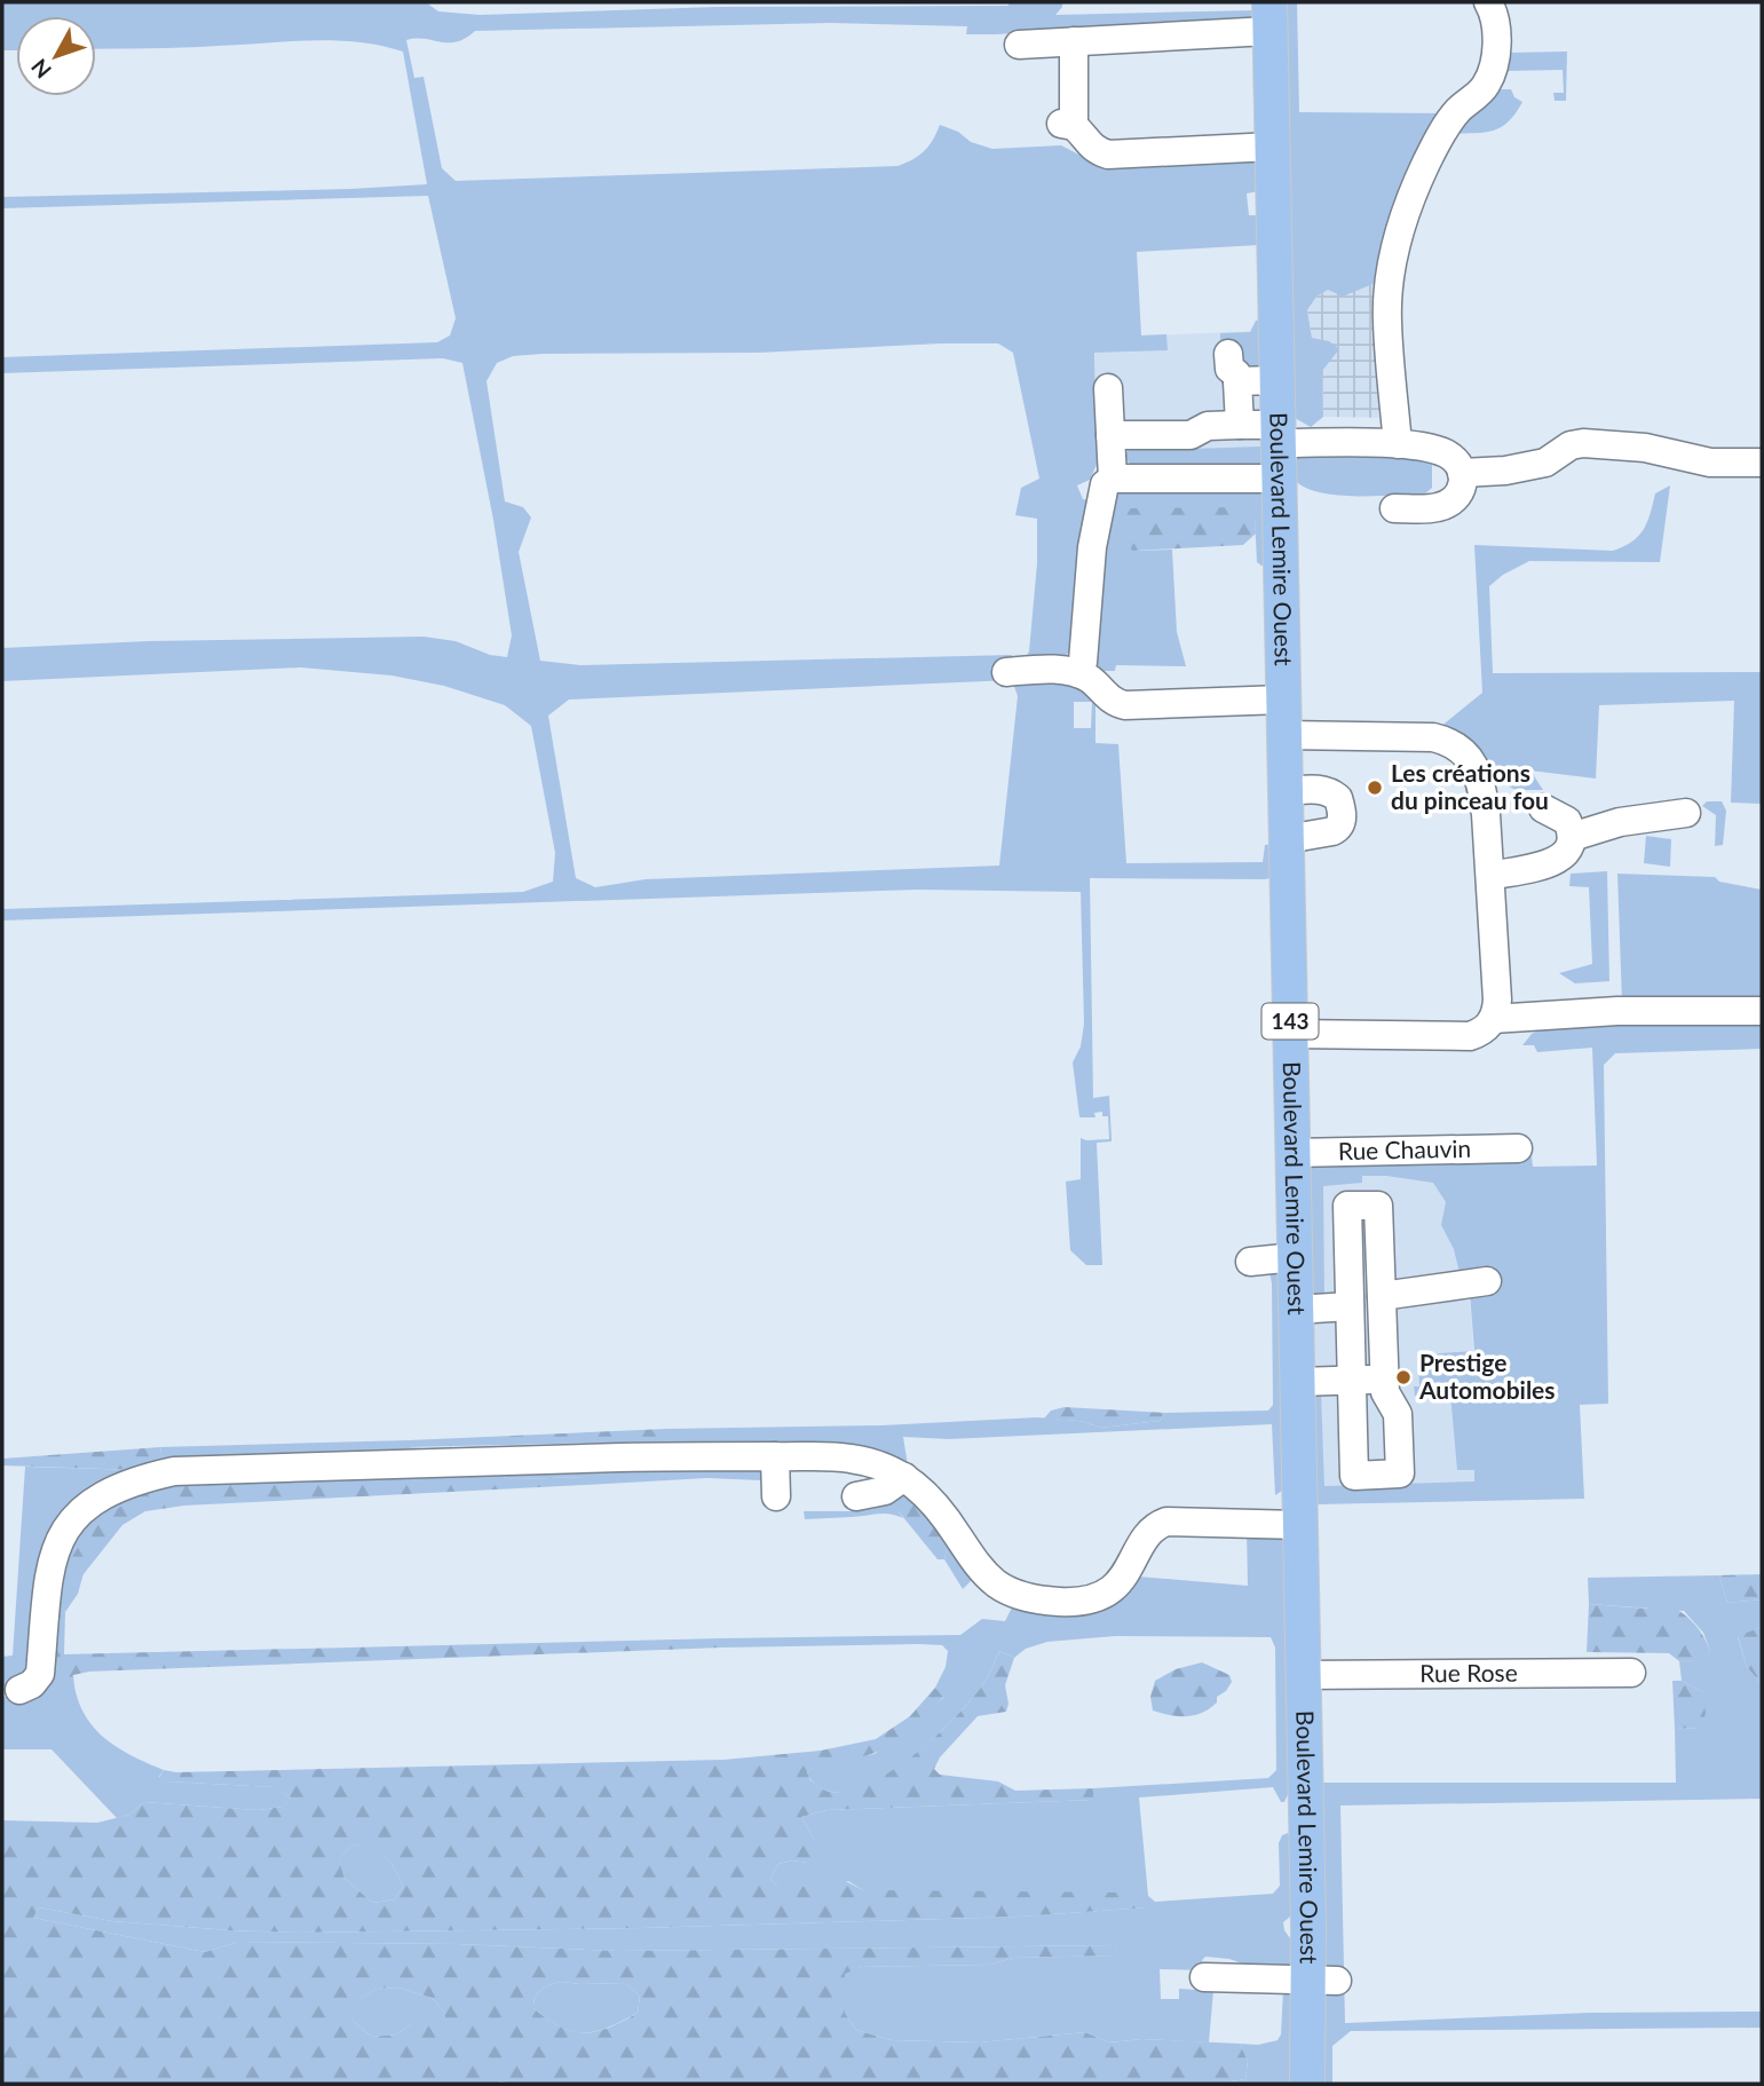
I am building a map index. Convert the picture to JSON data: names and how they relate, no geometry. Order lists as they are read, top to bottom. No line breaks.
{"streets":{"main road":["Boulevard Lemire Ouest","143"],"street":["Rue Chauvin","Rue Rose"]},"crossings":[["Boulevard Lemire Ouest","Rue Chauvin"],["Boulevard Lemire Ouest","Rue Rose"]],"places":["Les créations du pinceau fou","Prestige Automobiles"],"north":"bottom left"}
